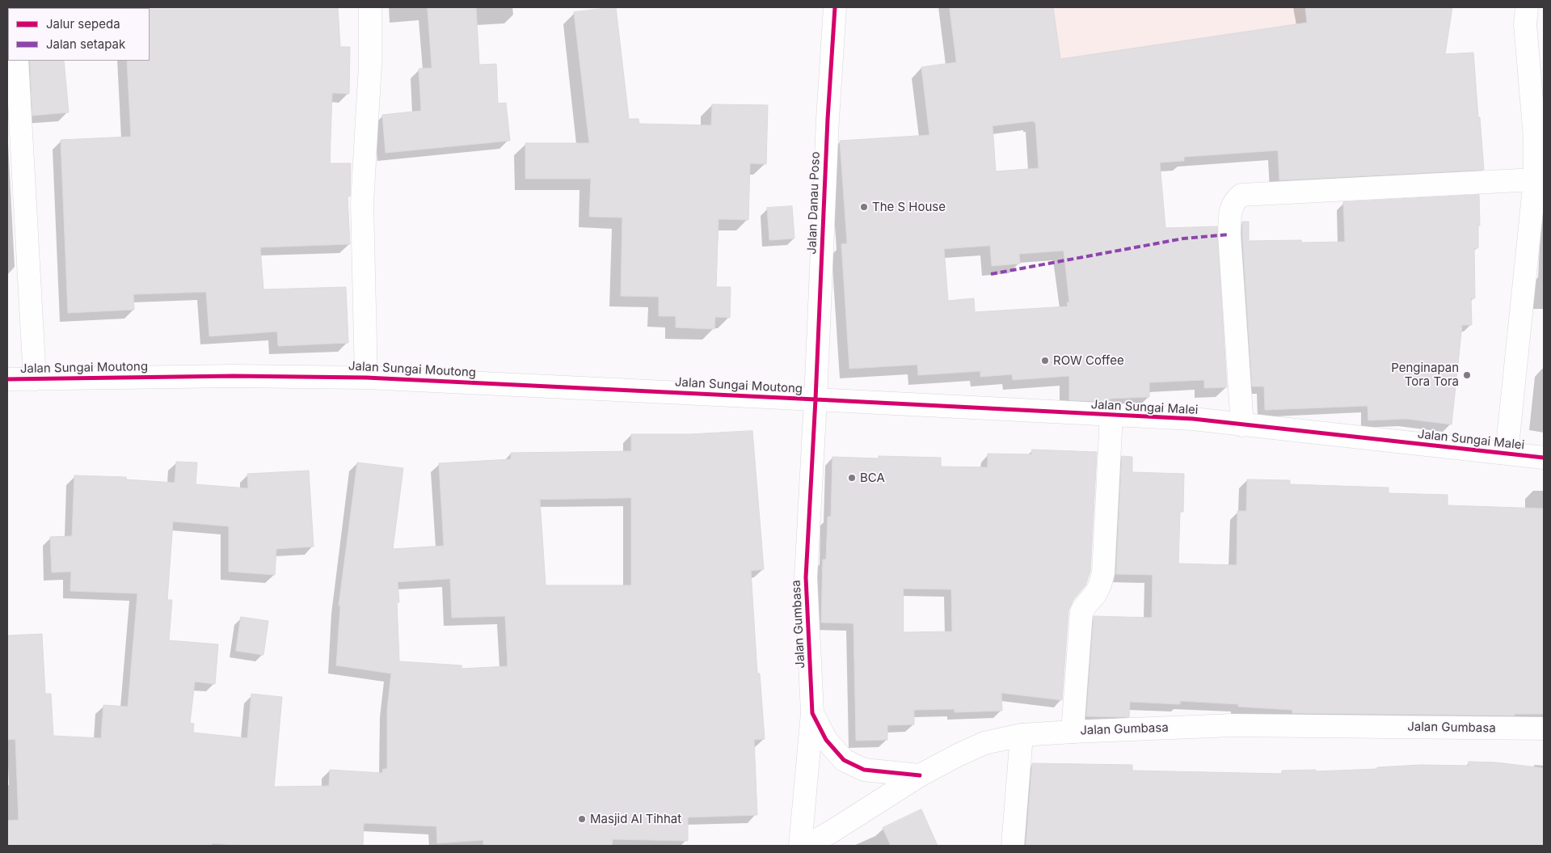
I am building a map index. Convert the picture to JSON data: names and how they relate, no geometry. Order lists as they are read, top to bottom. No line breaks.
{"streets":{"street":["Jalan Danau Poso","Jalan Sungai Moutong","Jalan Sungai Malei","Jalan Gumbasa"]},"crossings":[["Jalan Danau Poso","Jalan Sungai Moutong"],["Jalan Danau Poso","Jalan Sungai Malei"],["Jalan Danau Poso","Jalan Gumbasa"],["Jalan Sungai Moutong","Jalan Sungai Malei"],["Jalan Sungai Moutong","Jalan Gumbasa"],["Jalan Sungai Malei","Jalan Gumbasa"]],"places":["The S House","ROW Coffee","Penginapan Tora Tora","BCA","Masjid Al Tihhat"],"legend":["Jalur sepeda","Jalan setapak"]}
